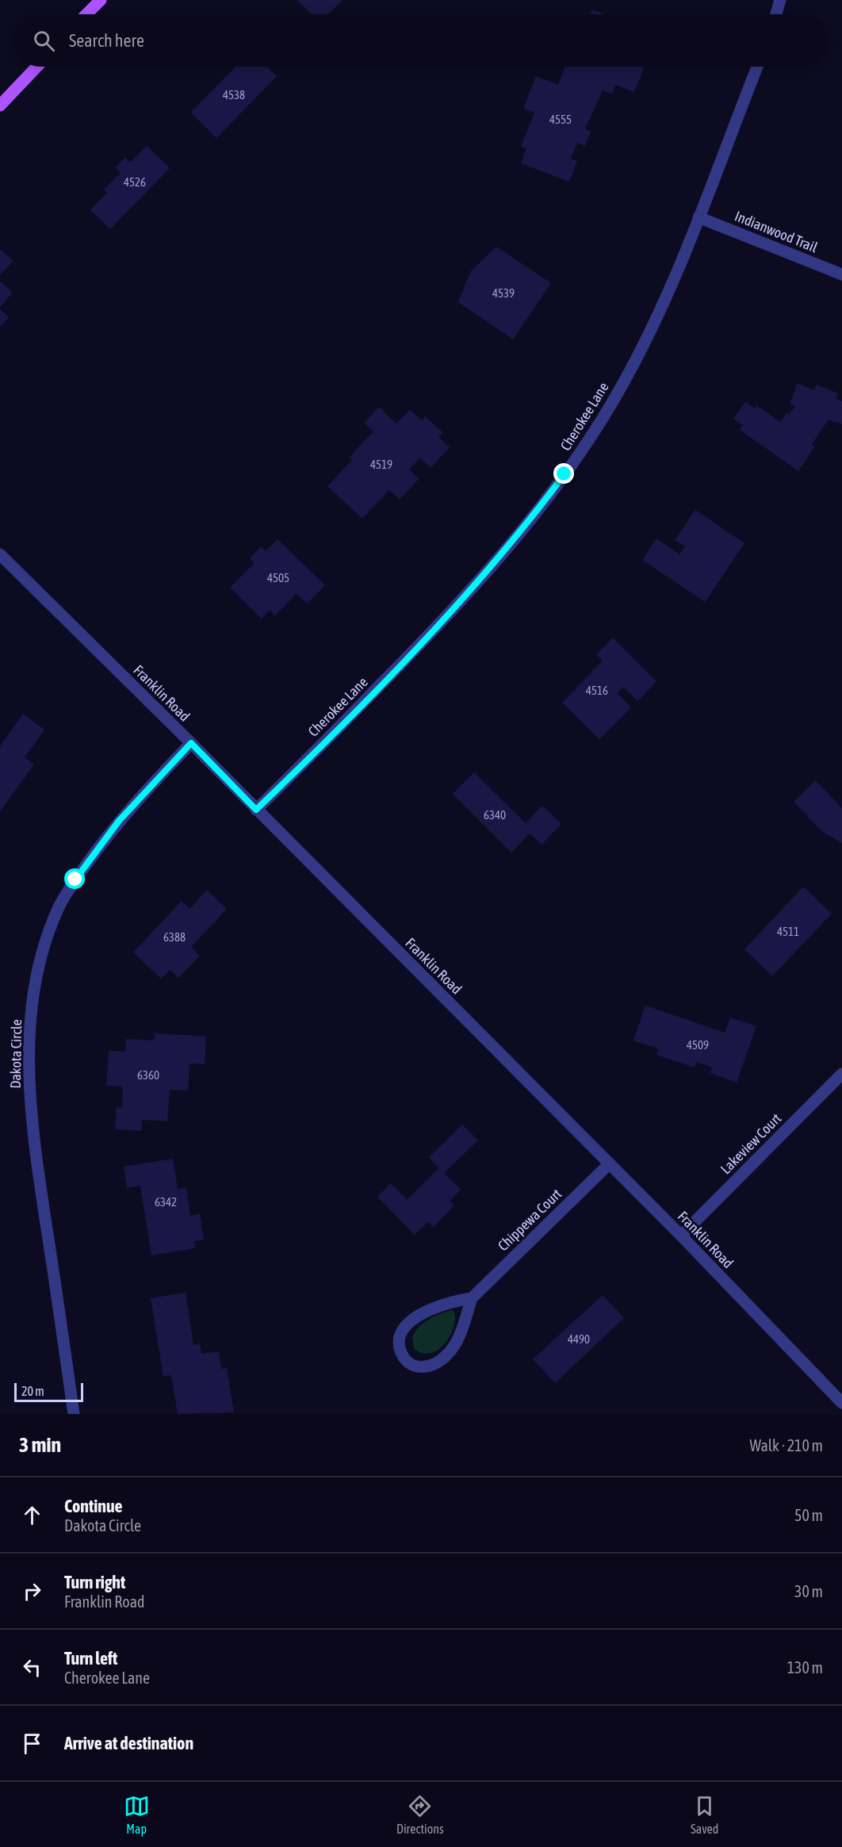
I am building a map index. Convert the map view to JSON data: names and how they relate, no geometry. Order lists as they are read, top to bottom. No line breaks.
{"streets":{"street":["Indianwood Trail","Cherokee Lane","Franklin Road","Dakota Circle","Lakeview Court","Chippewa Court"]},"crossings":[["Indianwood Trail","Cherokee Lane"],["Cherokee Lane","Franklin Road"],["Franklin Road","Dakota Circle"],["Franklin Road","Lakeview Court"],["Franklin Road","Chippewa Court"]],"house_numbers":["4538","4555","4526","4539","4519","4505","4516","6340","4511","6388","4509","6360","6342","4490"],"scale_bar":"20 m","page":{"search":"Search here","scale":"20 m","heading":["3 min","Walk · 210 m"],"list":[["Continue","Dakota Circle","50 m"],["Turn right","Franklin Road","30 m"],["Turn left","Cherokee Lane","130 m"],"Arrive at destination"],"nav":["Map","Directions","Saved"]}}
